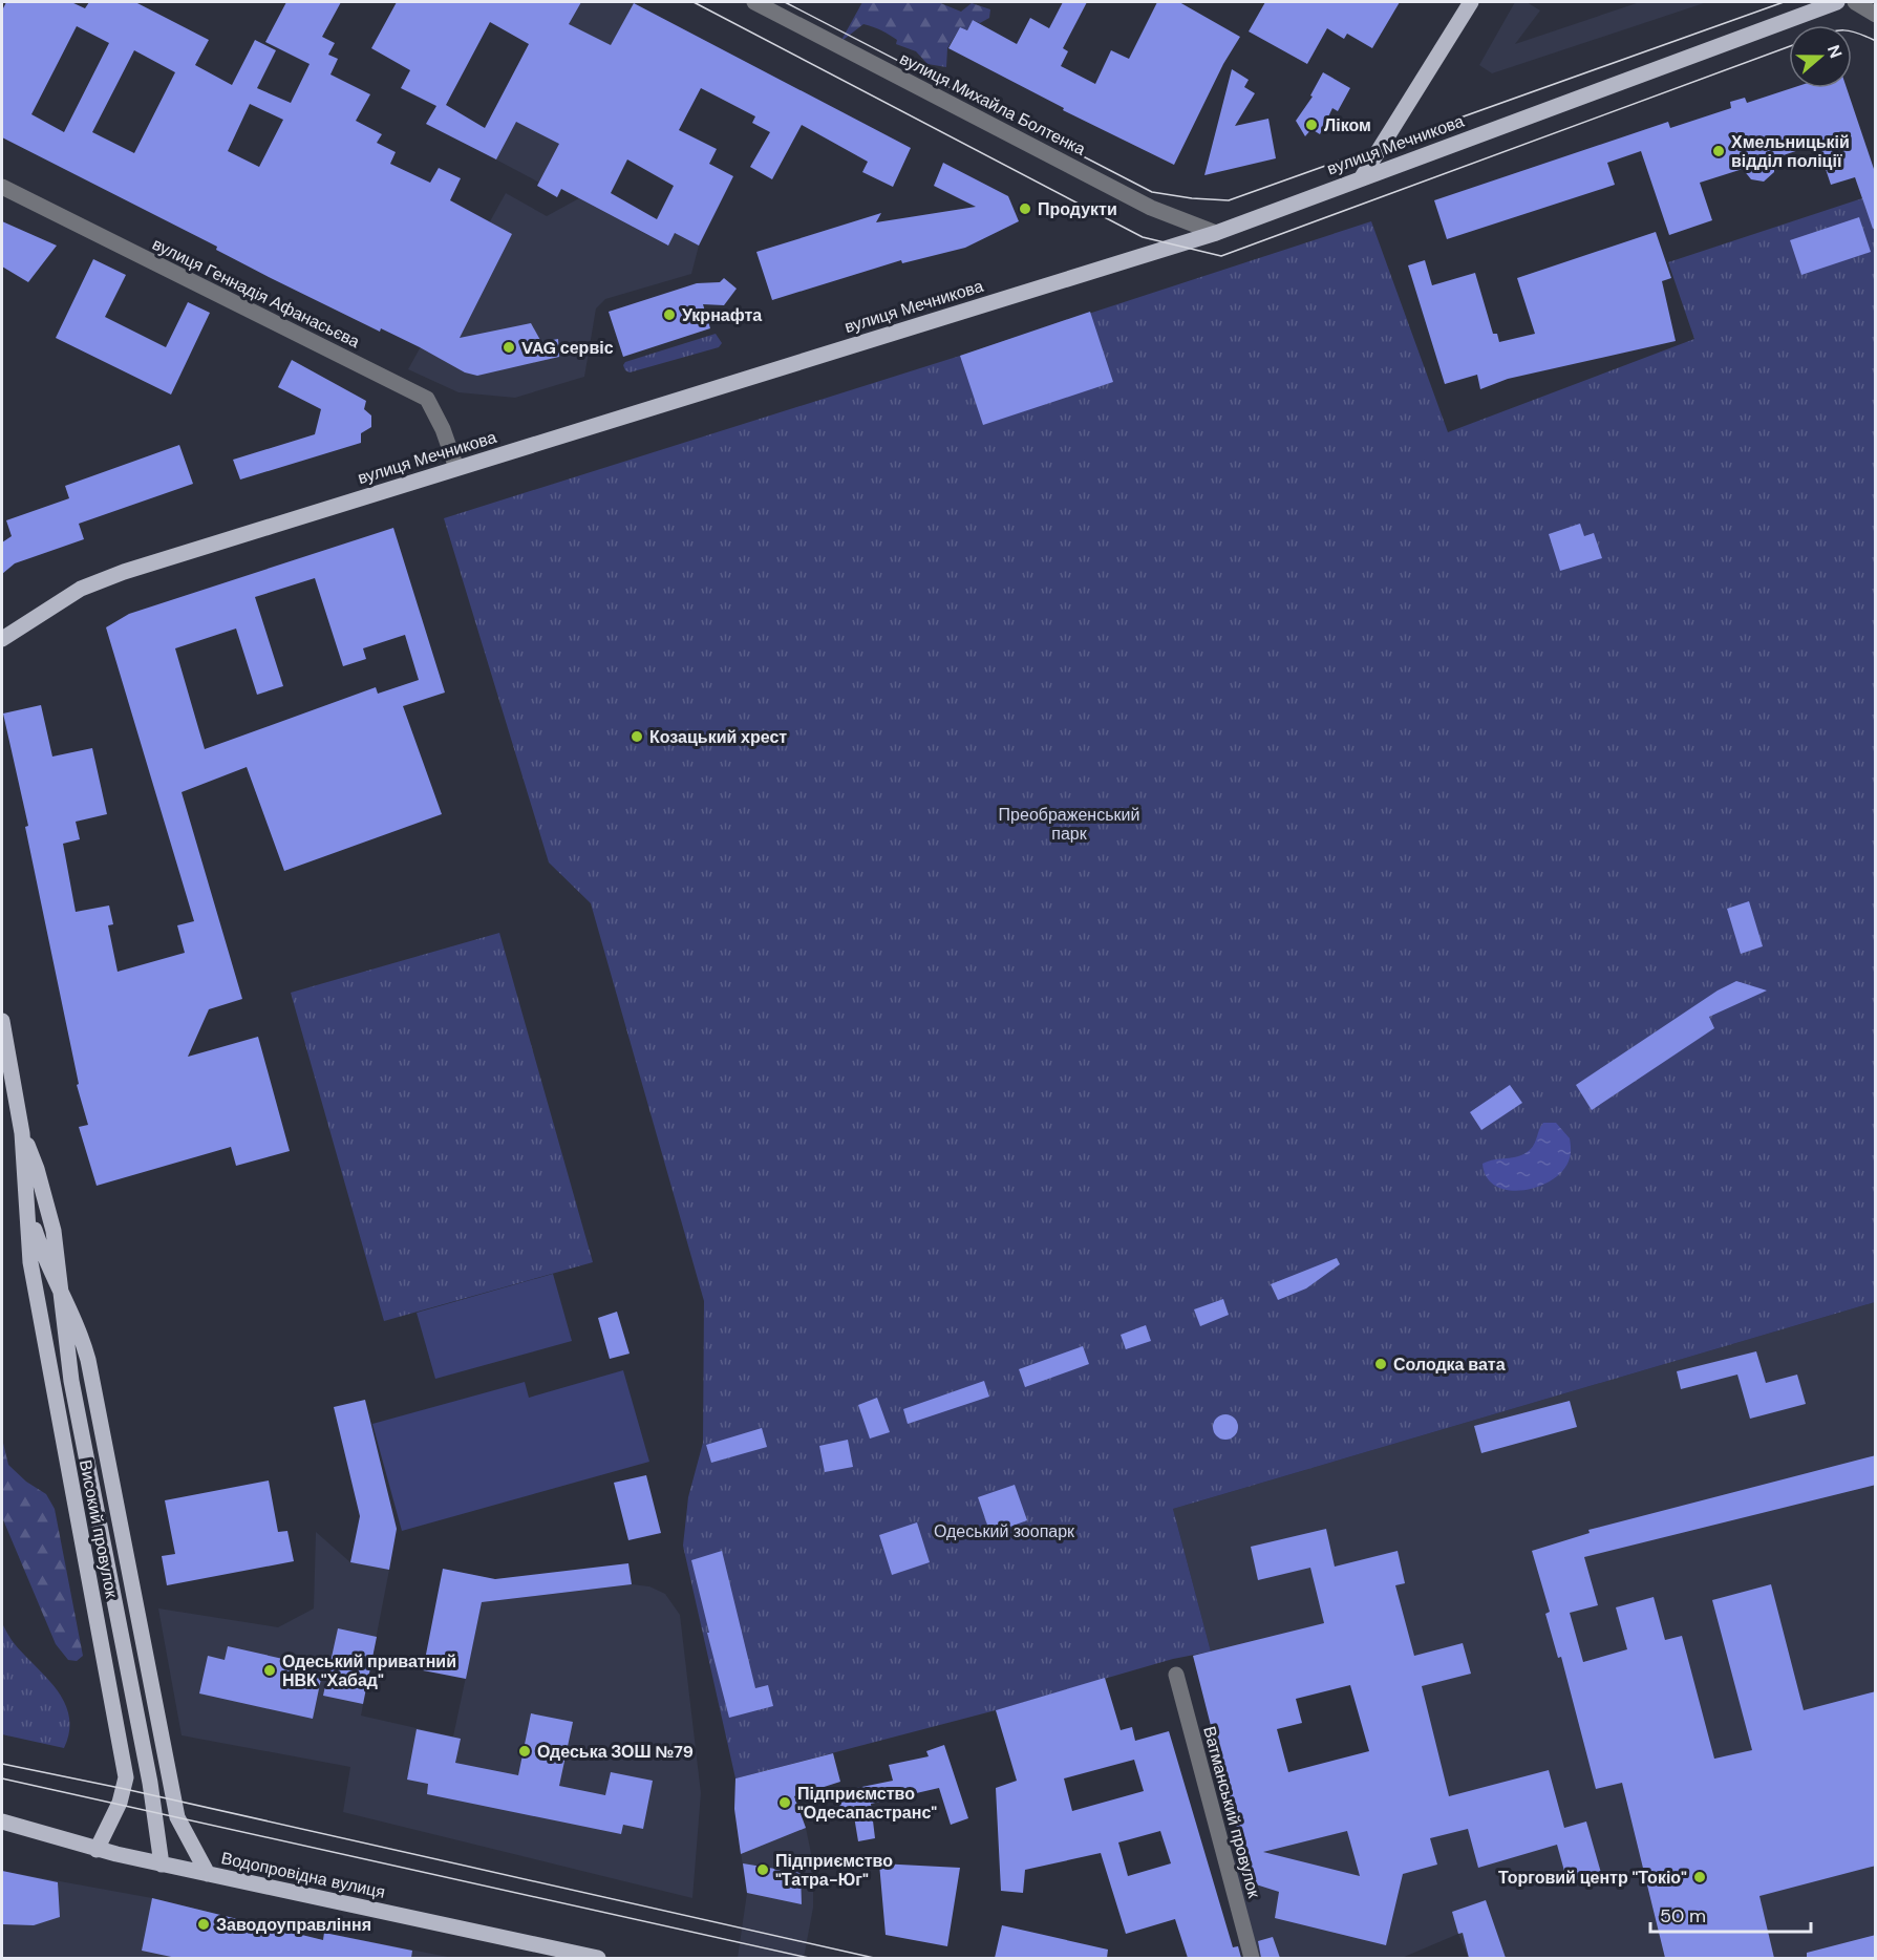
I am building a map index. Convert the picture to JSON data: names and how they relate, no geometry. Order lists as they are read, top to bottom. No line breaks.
{"streets":{"main road":["вулиця Мечникова","Високий провулок","Водопровідна вулиця"],"street":["вулиця Михайла Болтенка","вулиця Геннадія Афанасьєва","Ватманський провулок"]},"crossings":[["вулиця Михайла Болтенка","вулиця Мечникова"],["вулиця Мечникова","вулиця Геннадія Афанасьєва"],["Високий провулок","Водопровідна вулиця"]],"parks":["Преображенський парк","Одеський зоопарк"],"places":["Ліком","Хмельницькій відділ поліції","Продукти","Укрнафта","VAG сервіс","Козацький хрест","Солодка вата","Одеський приватний НВК \"Хабад\"","Одеська ЗОШ №79","Підприємство \"Одесапастранс\"","Підприємство \"Татра-Юг\"","Торговий центр \"Токіо\"","Заводоуправління"],"scale_bar":"50 m","north":"right"}
